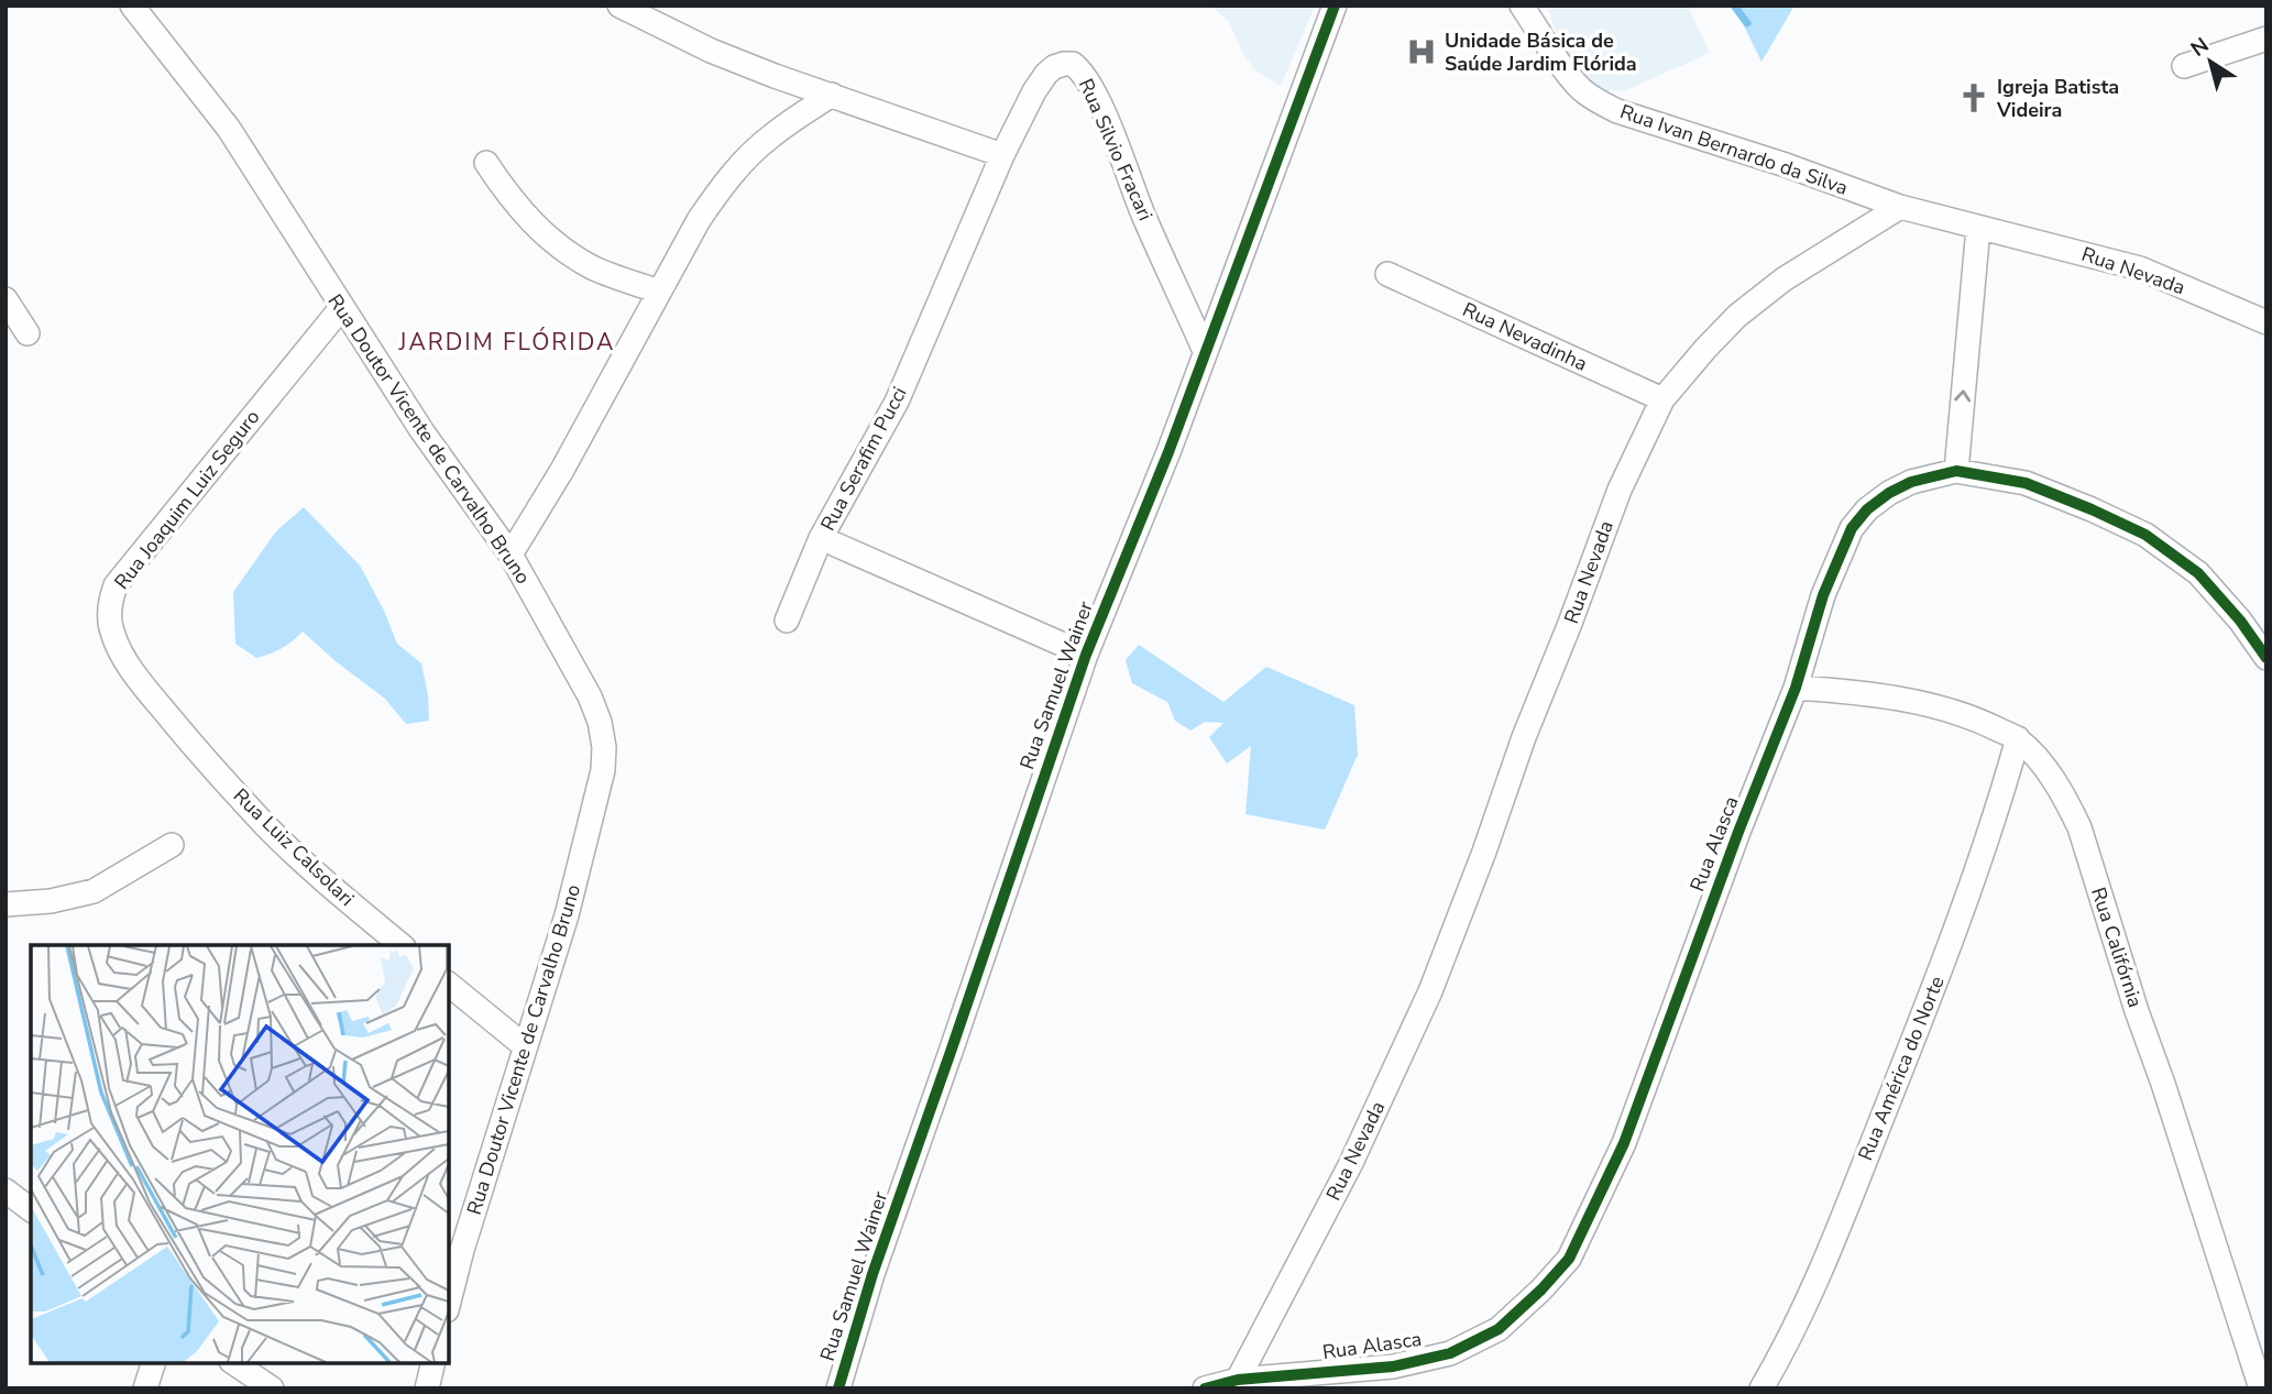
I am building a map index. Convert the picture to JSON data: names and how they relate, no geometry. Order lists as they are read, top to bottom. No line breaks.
{"streets":{"street":["Rua Silvio Fracari","Rua Ivan Bernardo da Silva","Rua Nevada","Rua Nevadinha","Rua Doutor Vicente de Carvalho Bruno","Rua Serafim Pucci","Rua Joaquim Luiz Seguro","Rua Samuel Wainer","Rua Alasca","Rua Luiz Calsolari","Rua Califórnia","Rua América do Norte"]},"crossings":[["Rua Silvio Fracari","Rua Serafim Pucci"],["Rua Silvio Fracari","Rua Samuel Wainer"],["Rua Ivan Bernardo da Silva","Rua Nevada"],["Rua Nevada","Rua Nevadinha"],["Rua Nevada","Rua Alasca"],["Rua Doutor Vicente de Carvalho Bruno","Rua Joaquim Luiz Seguro"],["Rua Serafim Pucci","Rua Samuel Wainer"],["Rua Joaquim Luiz Seguro","Rua Luiz Calsolari"],["Rua Alasca","Rua Califórnia"],["Rua Califórnia","Rua América do Norte"]],"districts":["JARDIM FLÓRIDA"],"places":{"hospital":["Unidade Básica de Saúde Jardim Flórida"],"church":["Igreja Batista Videira"]},"north":"top left"}
